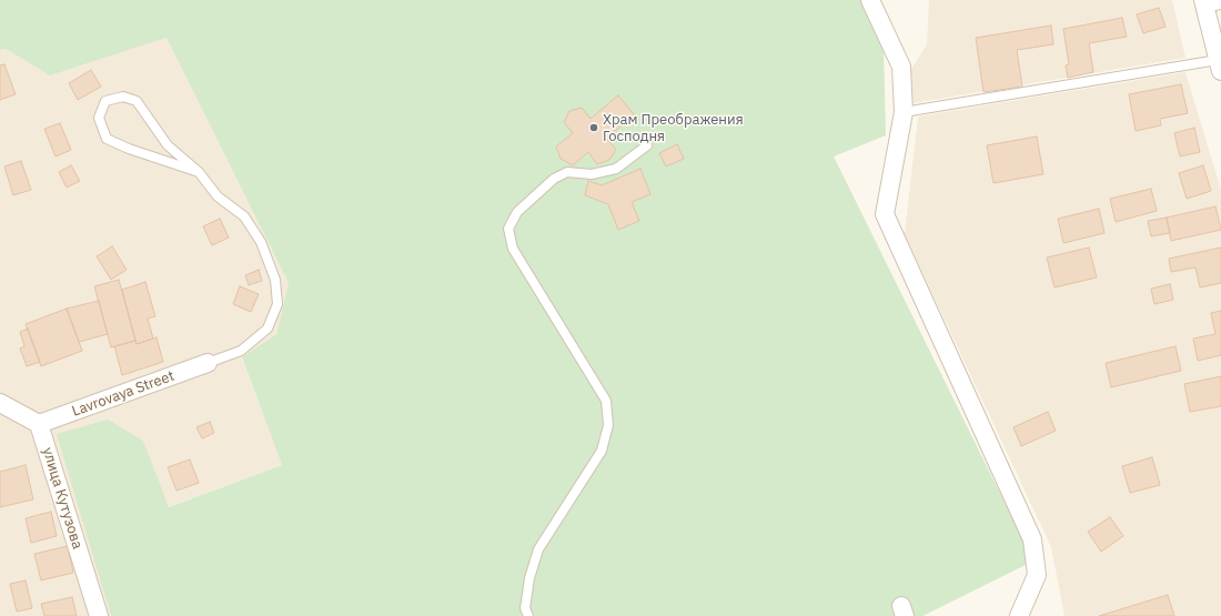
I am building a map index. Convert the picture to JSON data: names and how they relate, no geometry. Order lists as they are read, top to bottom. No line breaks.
{"streets":{"street":["Lavrovaya Street","улица Кутузова"]},"crossings":[["Lavrovaya Street","улица Кутузова"]],"places":["Храм Преображения Господня"]}
